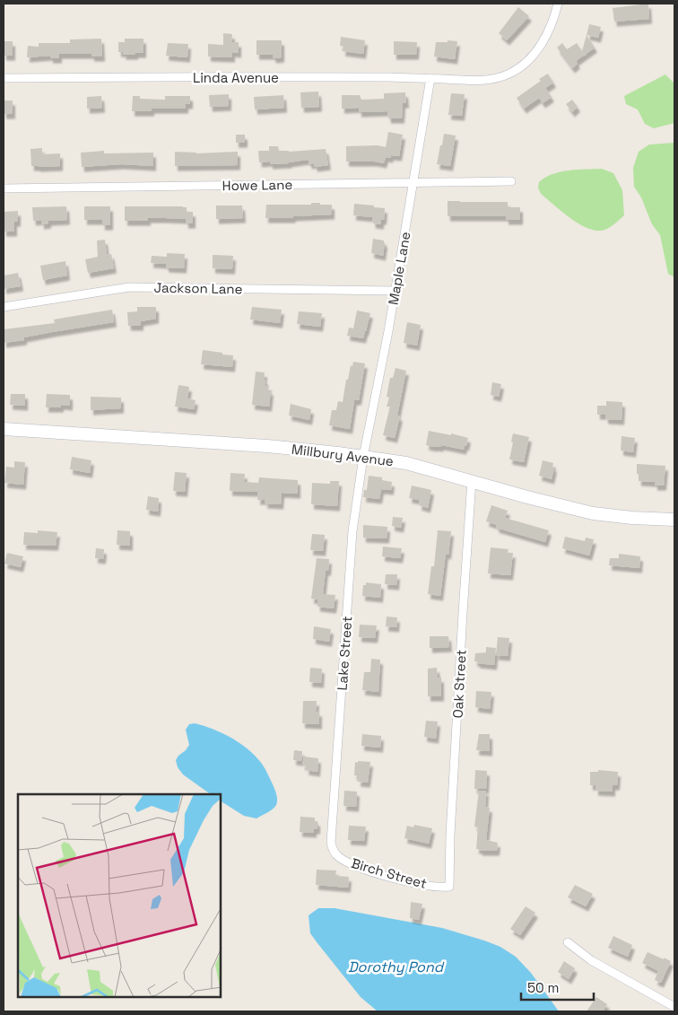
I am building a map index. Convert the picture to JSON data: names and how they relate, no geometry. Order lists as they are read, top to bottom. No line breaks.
{"streets":{"main road":["Millbury Avenue"],"street":["Linda Avenue","Howe Lane","Maple Lane","Jackson Lane","Lake Street","Oak Street","Birch Street"]},"crossings":[["Linda Avenue","Maple Lane"],["Howe Lane","Maple Lane"],["Maple Lane","Jackson Lane"],["Maple Lane","Millbury Avenue"],["Maple Lane","Lake Street"],["Millbury Avenue","Lake Street"],["Millbury Avenue","Oak Street"],["Lake Street","Birch Street"],["Oak Street","Birch Street"]],"water":["Dorothy Pond"],"scale_bar":"50 m"}
